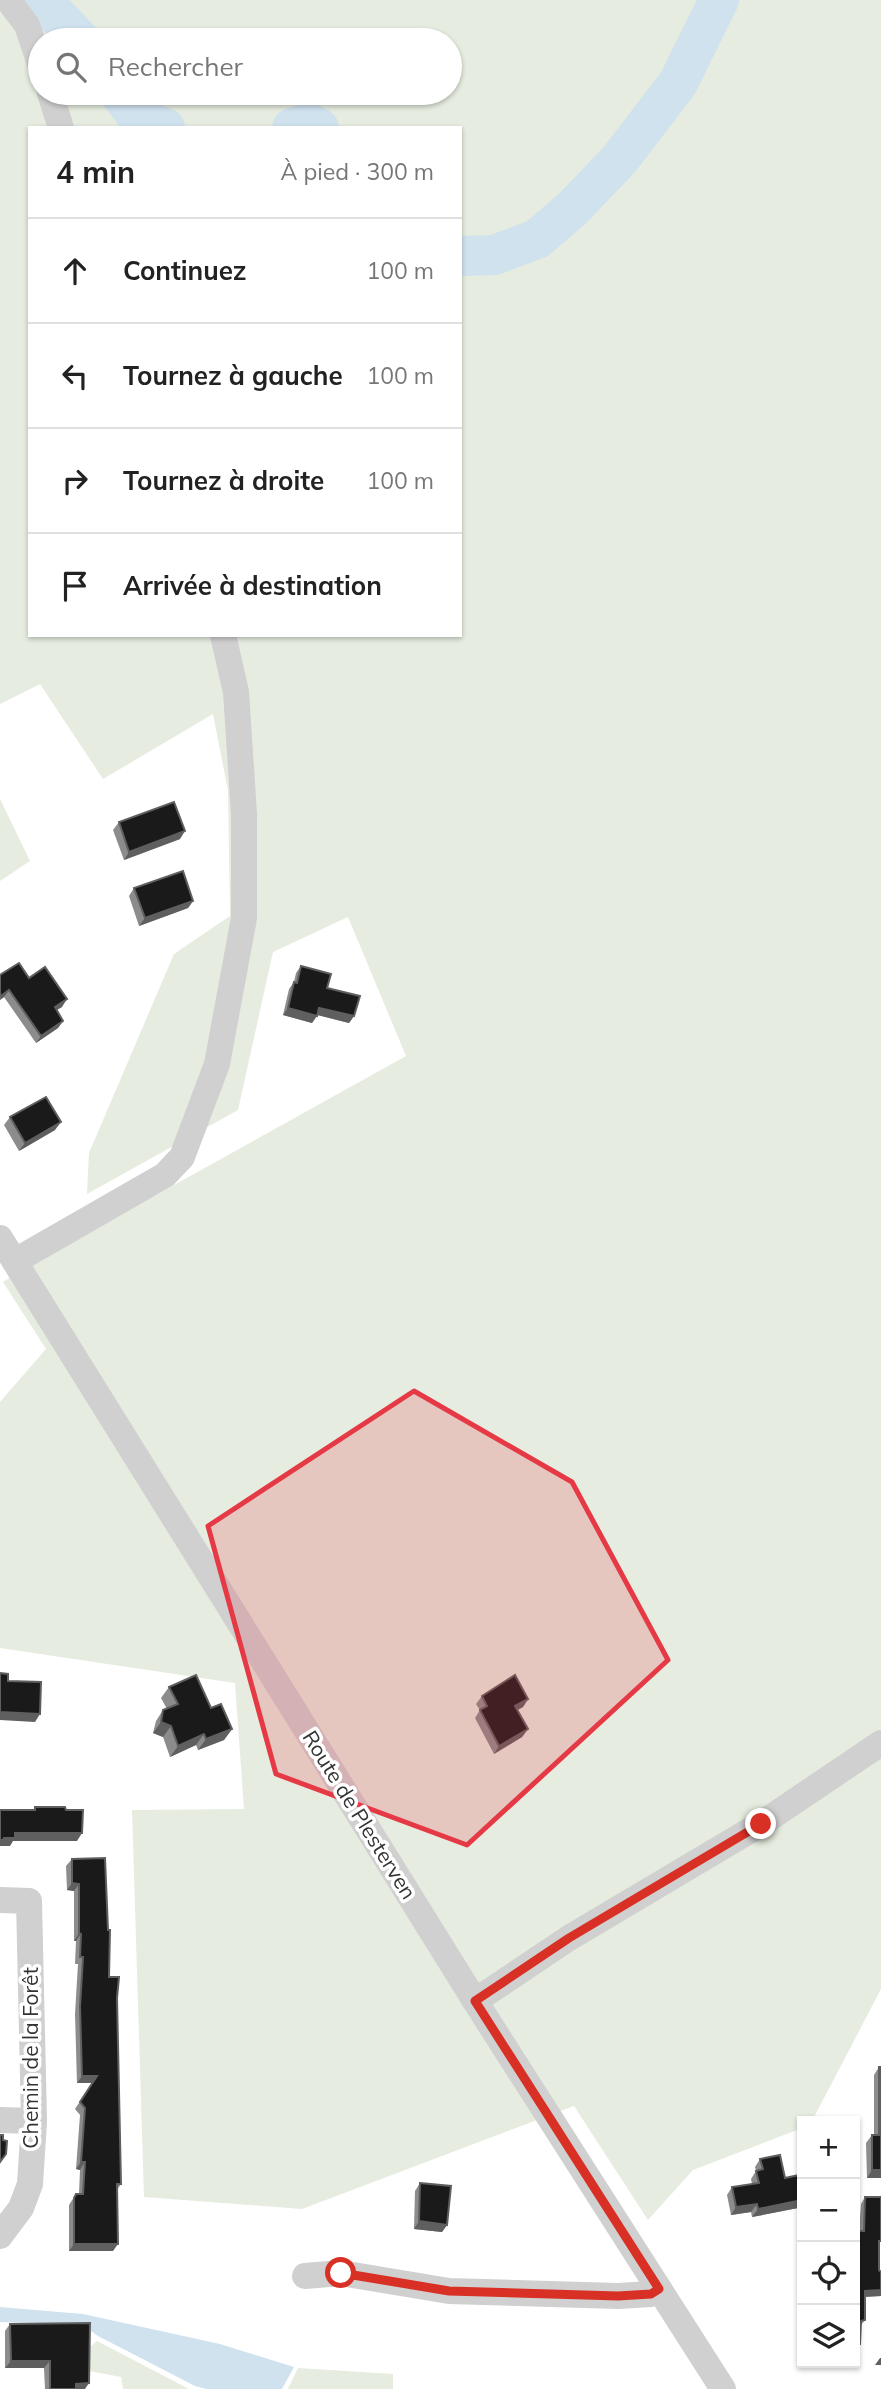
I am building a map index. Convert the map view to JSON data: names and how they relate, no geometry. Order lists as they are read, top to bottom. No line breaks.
{"streets":{"street":["Route de Plesterven","Chemin de la Forêt"]},"page":{"search":"Rechercher","heading":["4 min","À pied · 300 m"],"list":[["Continuez","100 m"],["Tournez à gauche","100 m"],["Tournez à droite","100 m"],"Arrivée à destination"],"map_buttons":["+","−"]}}
